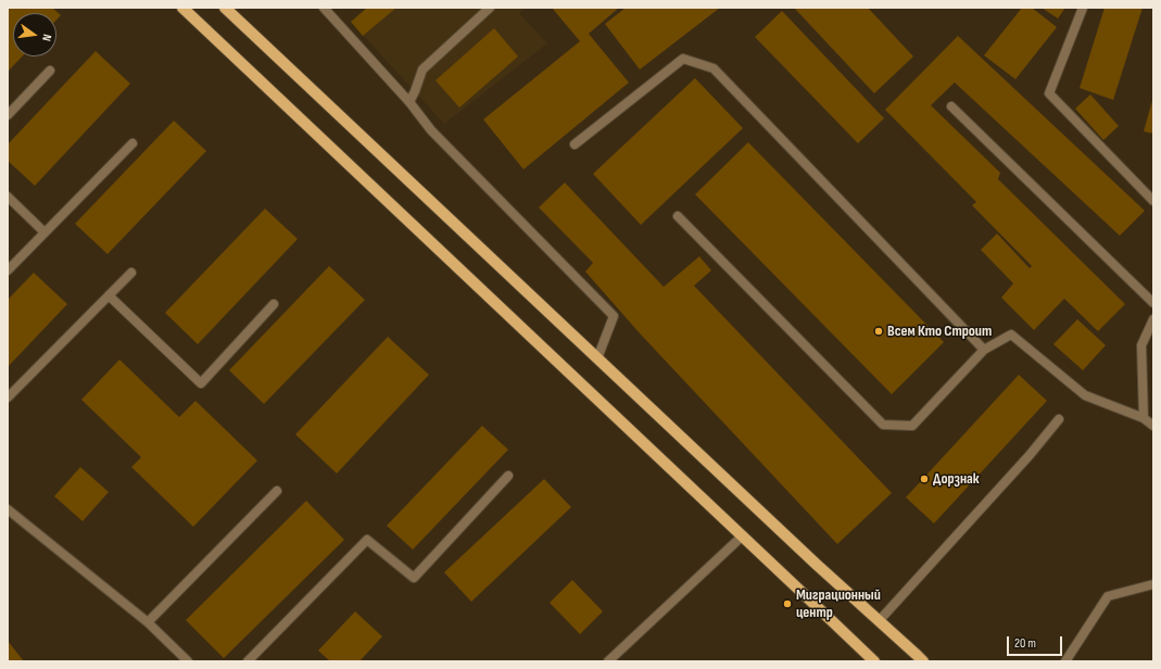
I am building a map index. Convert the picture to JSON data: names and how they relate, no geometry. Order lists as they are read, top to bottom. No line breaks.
{"places":["Всем Кто Строит","Дорзнак","Миграционный центр"],"scale_bar":"20 m","north":"right"}
